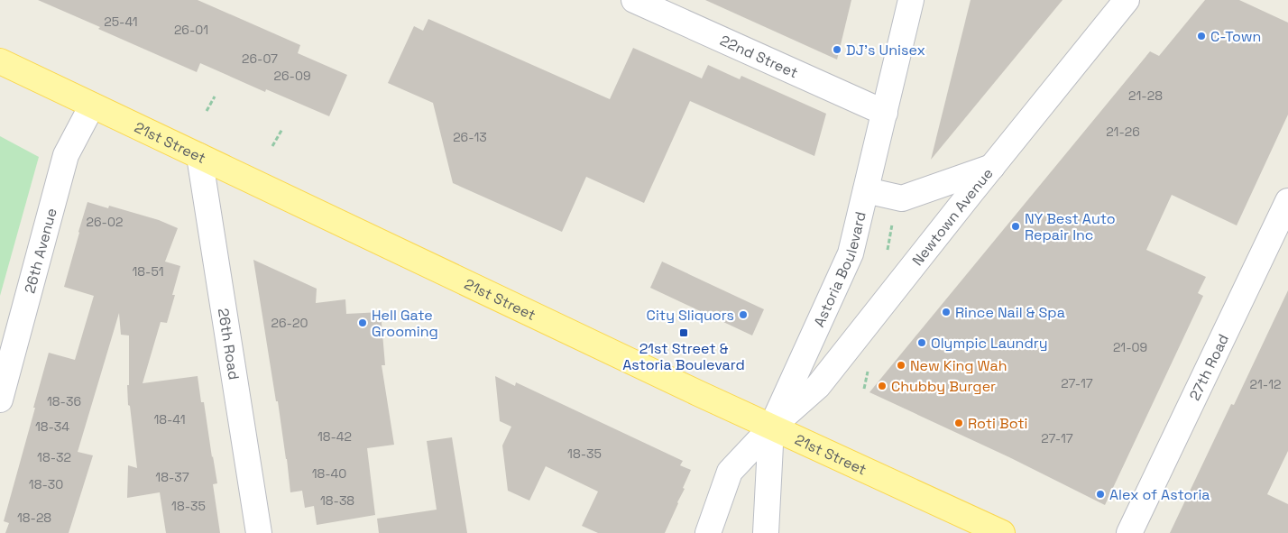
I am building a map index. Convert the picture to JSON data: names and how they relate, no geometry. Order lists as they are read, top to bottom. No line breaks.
{"streets":{"main road":["21st Street"],"street":["22nd Street","Newtown Avenue","26th Avenue","Astoria Boulevard","26th Road","27th Road"]},"crossings":[["22nd Street","Astoria Boulevard"],["21st Street","Newtown Avenue"],["21st Street","26th Avenue"],["21st Street","Astoria Boulevard"],["21st Street","26th Road"],["Newtown Avenue","Astoria Boulevard"]],"places":{"other":["C-Town","DJ's Unisex","NY Best Auto Repair Inc","Rince Nail & Spa","City Sliquors","Hell Gate Grooming","Olympic Laundry","New King Wah","Chubby Burger","Roti Boti","Alex of Astoria"],"transit":["21st Street & Astoria Boulevard"]},"house_numbers":["25-41","26-01","26-07","26-09","21-28","21-26","26-13","26-02","18-51","26-20","21-09","27-17","21-12","18-36","18-41","18-34","18-42","27-17","18-35","18-32","18-40","18-37","18-30","18-38","18-35","18-28"]}
